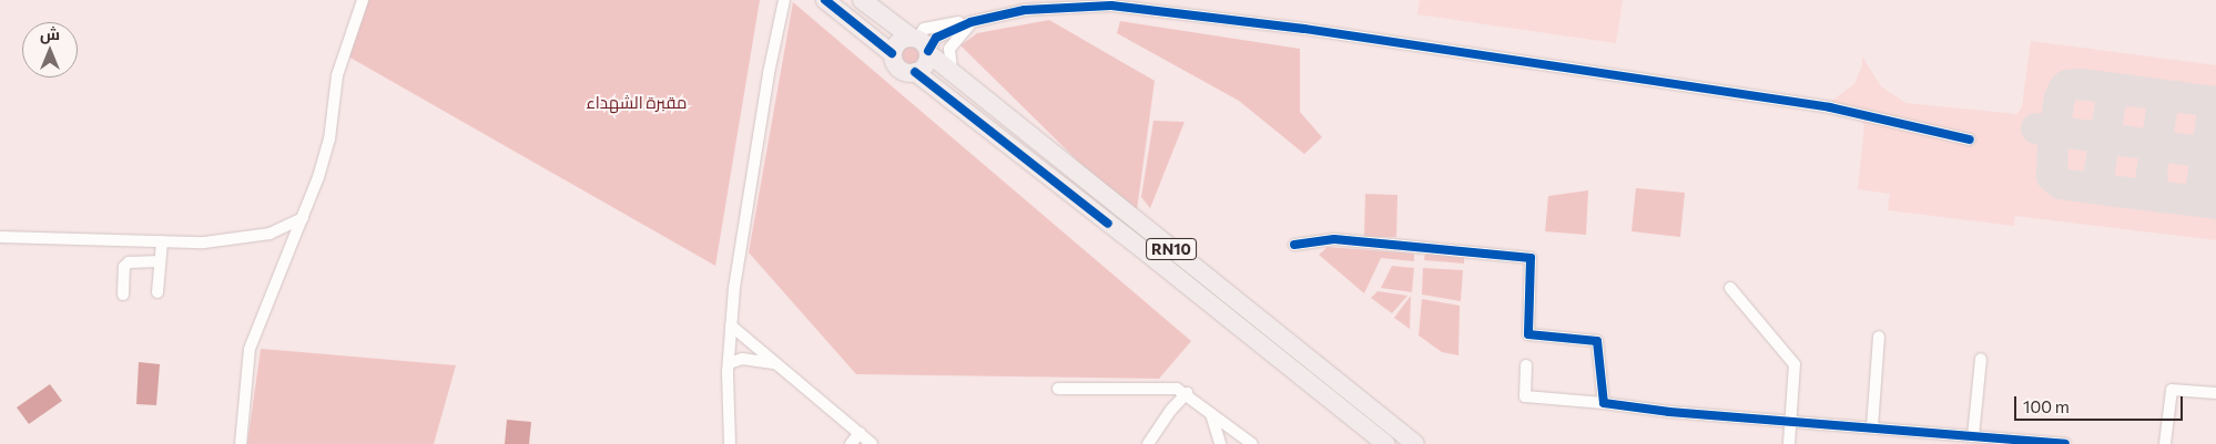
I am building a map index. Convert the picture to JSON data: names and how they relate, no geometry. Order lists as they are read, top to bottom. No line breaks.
{"streets":{"main road":["RN10"]},"parks":["مقبرة الشهداء"],"scale_bar":"100 m","north":"top"}
